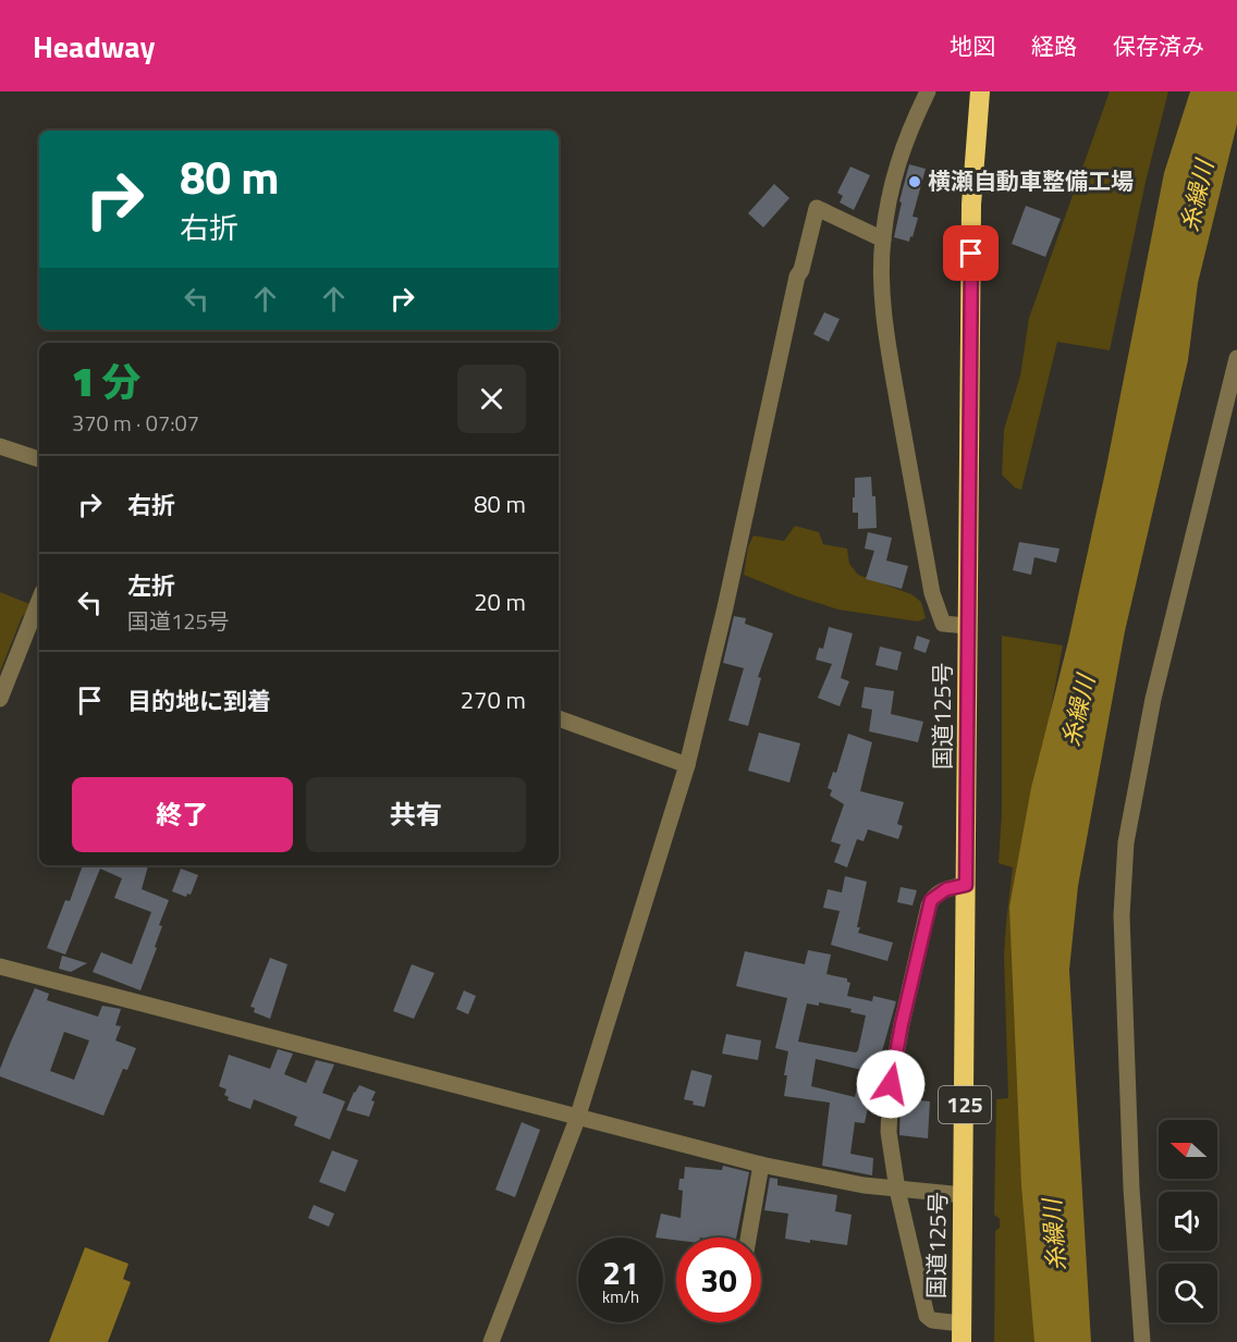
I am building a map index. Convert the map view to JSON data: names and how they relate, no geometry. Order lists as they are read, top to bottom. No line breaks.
{"streets":{"highway":["国道125号","125"]},"water":["糸繰川"],"places":["横瀬自動車整備工場"],"north":"left","page":{"header":"Headway","nav":["地図","経路","保存済み"],"turn":["80 m","右折"],"heading":["1 分","370 m · 07:07"],"list":[{"name":"右折","value":"80 m"},{"name":"左折","note":"国道125号","value":"20 m"},{"name":"目的地に到着","value":"270 m"}],"buttons":["終了","共有"],"speed":"21 km/h","limit":"30"}}
